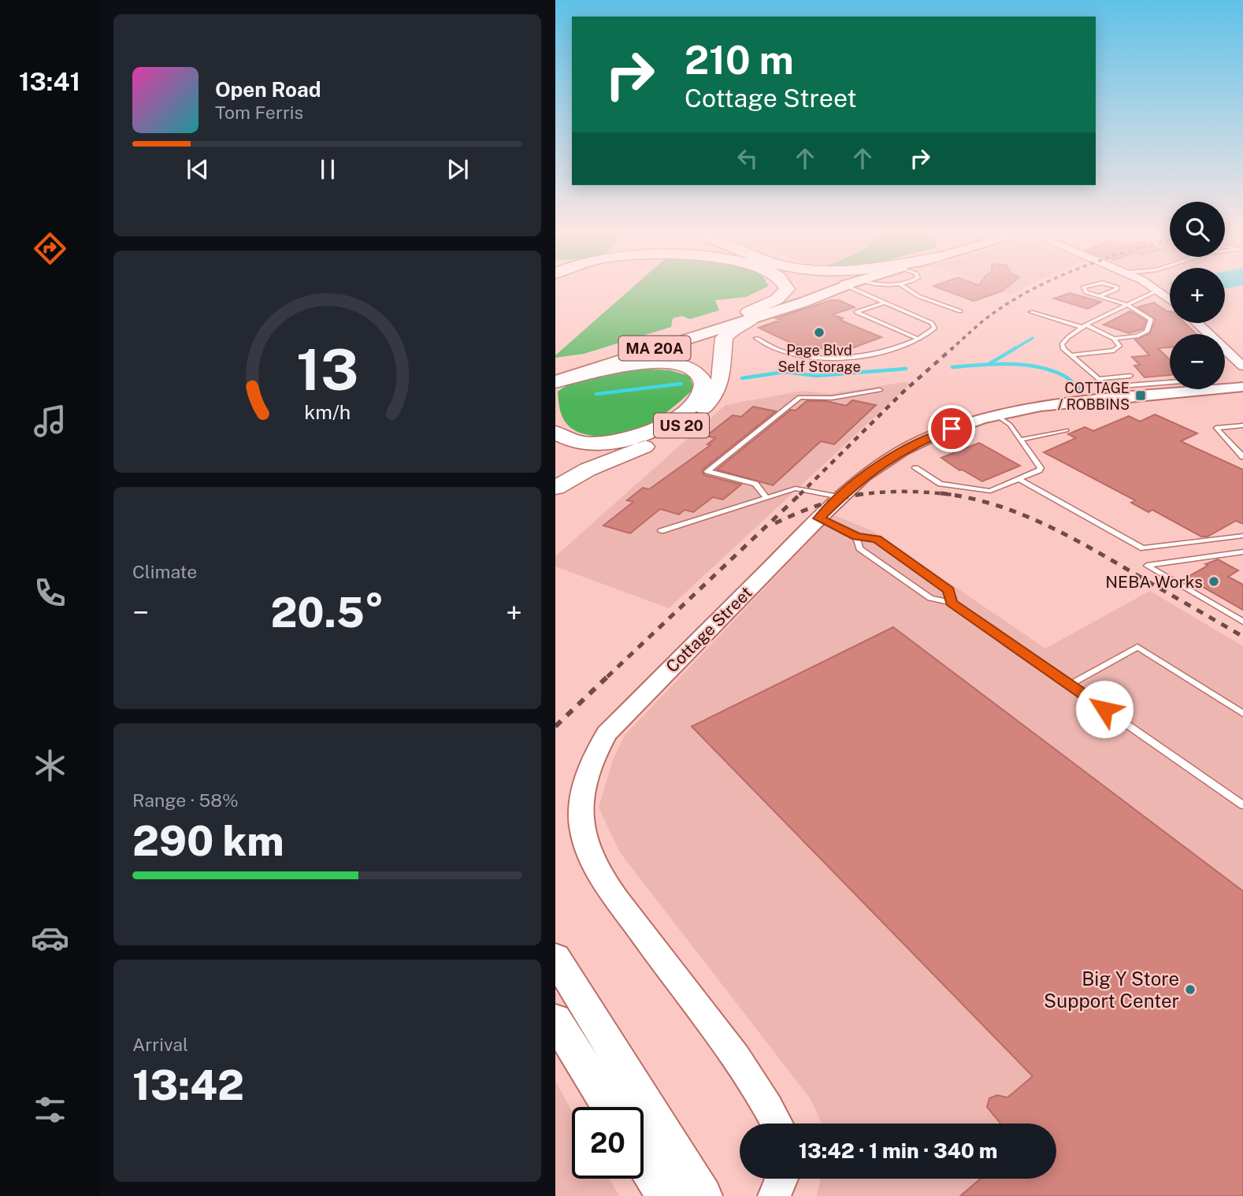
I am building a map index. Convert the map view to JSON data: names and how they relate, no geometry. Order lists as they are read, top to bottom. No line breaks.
{"streets":{"highway":["US 20"],"main road":["MA 20A","Cottage Street"]},"crossings":[["MA 20A","US 20"]],"places":{"other":["Page Blvd Self Storage","NEBA Works","Big Y Store Support Center"],"transit":["COTTAGE / ROBBINS"]},"page":{"tabs":"13:41","turn":["210 m","Cottage Street"],"song":["Open Road","Tom Ferris"],"map_buttons":["+","−"],"tile":["Climate",["Range · 58%","290 km"],["Arrival","13:42"]],"heat":["−","20.5°","+"],"limit":"20","trip":"13:42 · 1 min · 340 m","gauge":["13","km/h"]}}
